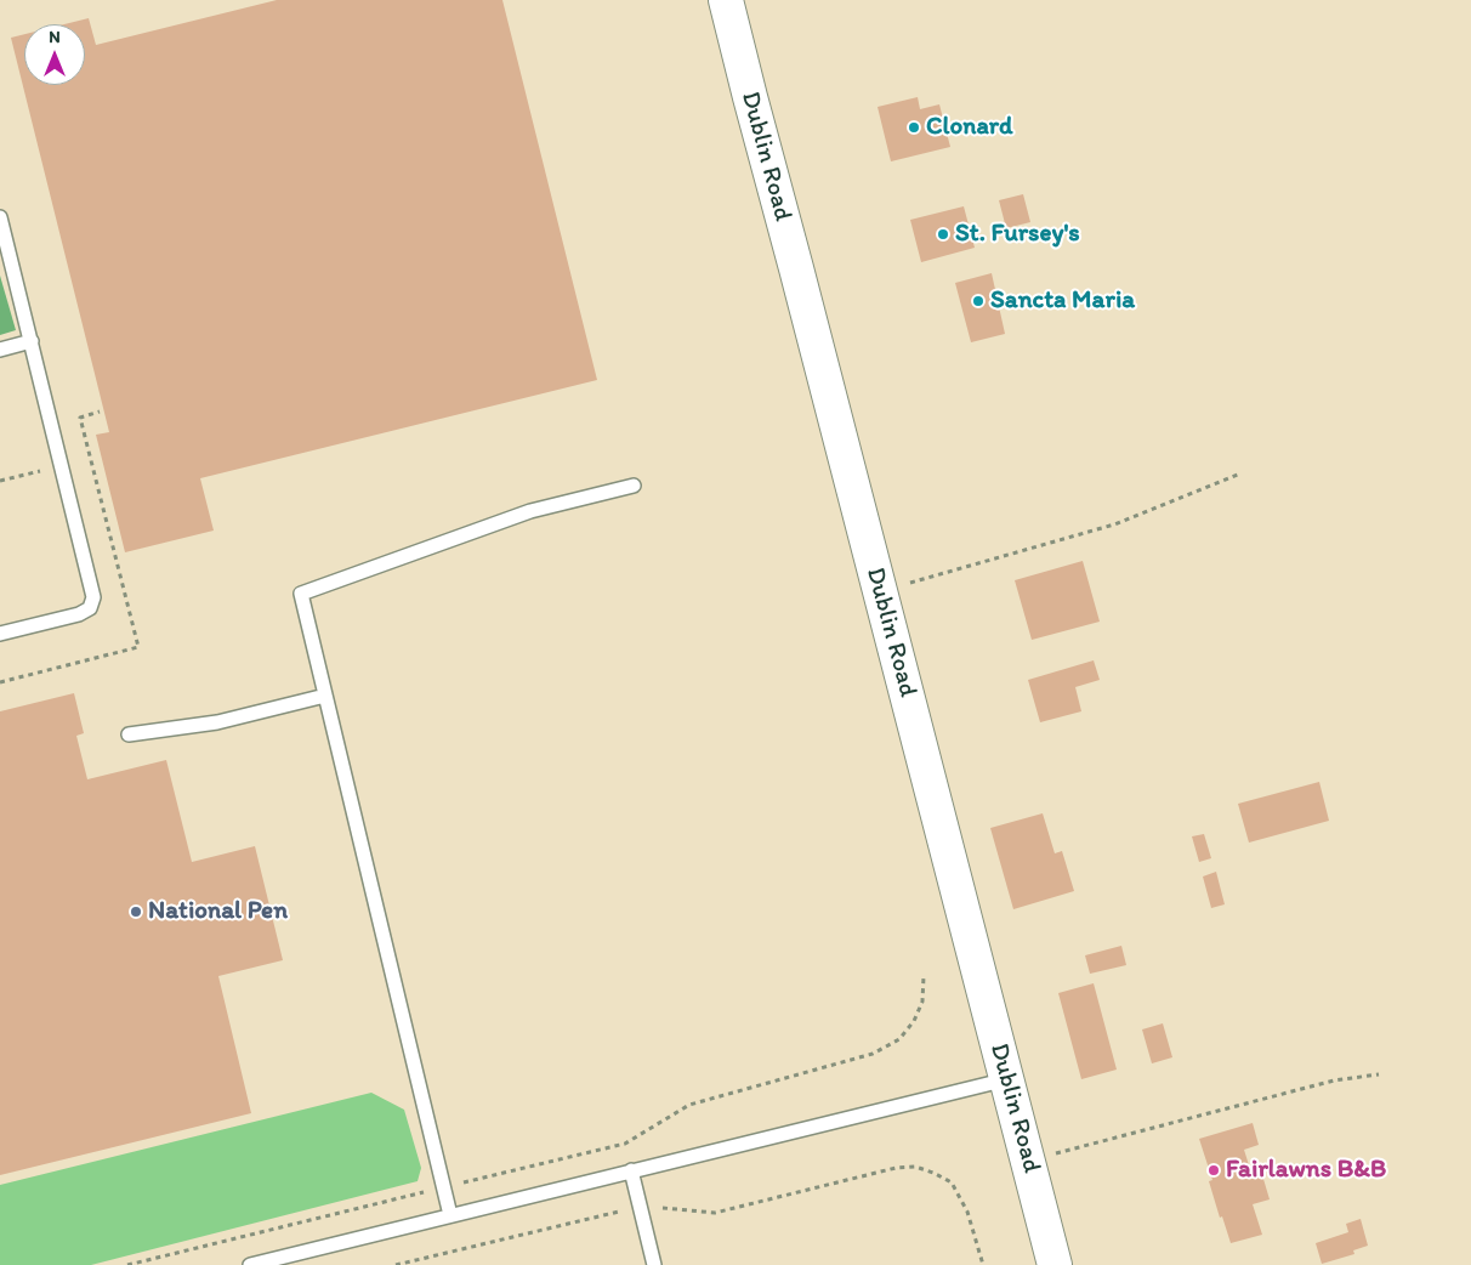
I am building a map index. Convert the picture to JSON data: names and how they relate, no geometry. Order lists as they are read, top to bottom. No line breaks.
{"streets":{"main road":["Dublin Road"]},"places":["Clonard","St. Fursey's","Sancta Maria","National Pen","Fairlawns B&B"],"north":"top"}
